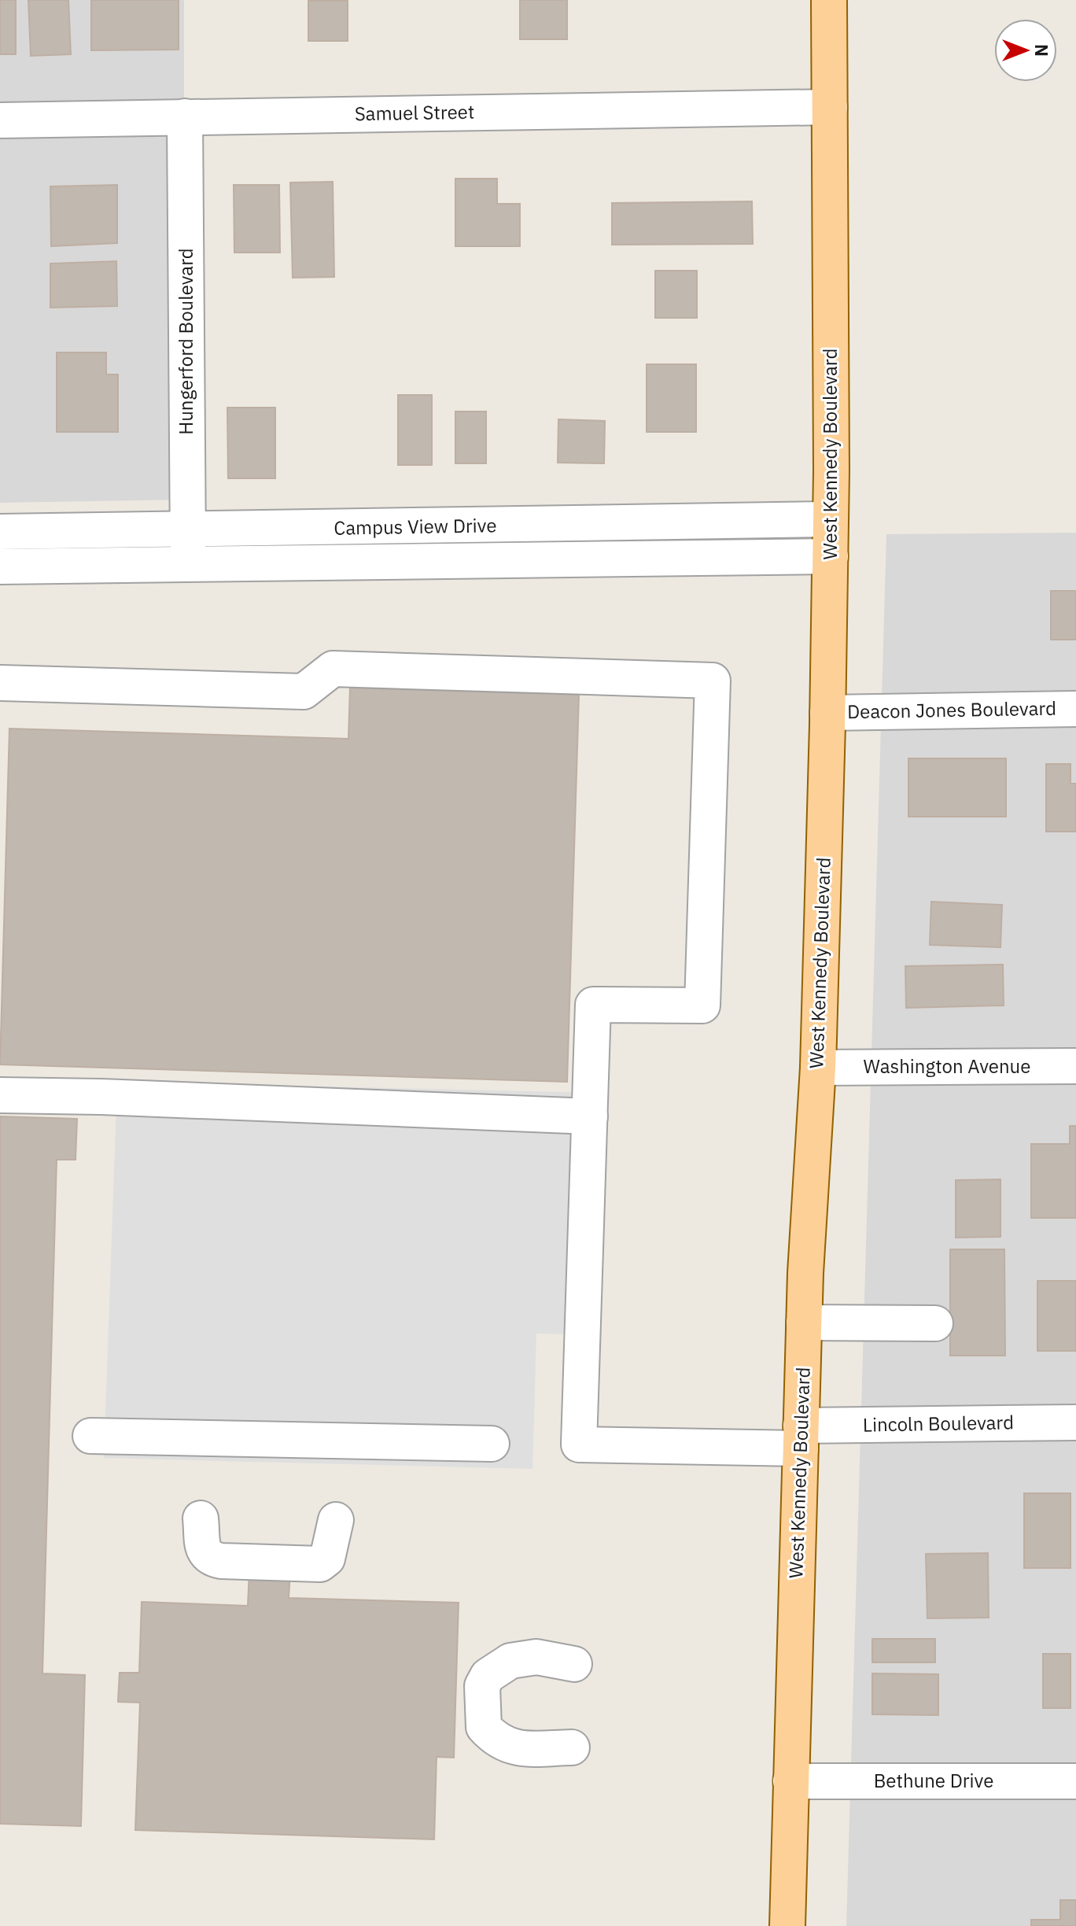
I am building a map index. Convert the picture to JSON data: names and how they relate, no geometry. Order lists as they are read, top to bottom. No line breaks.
{"streets":{"main road":["West Kennedy Boulevard"],"street":["Samuel Street","Hungerford Boulevard","Campus View Drive","Deacon Jones Boulevard","Washington Avenue","Lincoln Boulevard","Bethune Drive"]},"crossings":[["Samuel Street","Hungerford Boulevard"],["Samuel Street","West Kennedy Boulevard"],["Hungerford Boulevard","Campus View Drive"],["West Kennedy Boulevard","Campus View Drive"],["West Kennedy Boulevard","Deacon Jones Boulevard"],["West Kennedy Boulevard","Washington Avenue"],["West Kennedy Boulevard","Lincoln Boulevard"],["West Kennedy Boulevard","Bethune Drive"]],"north":"right"}
